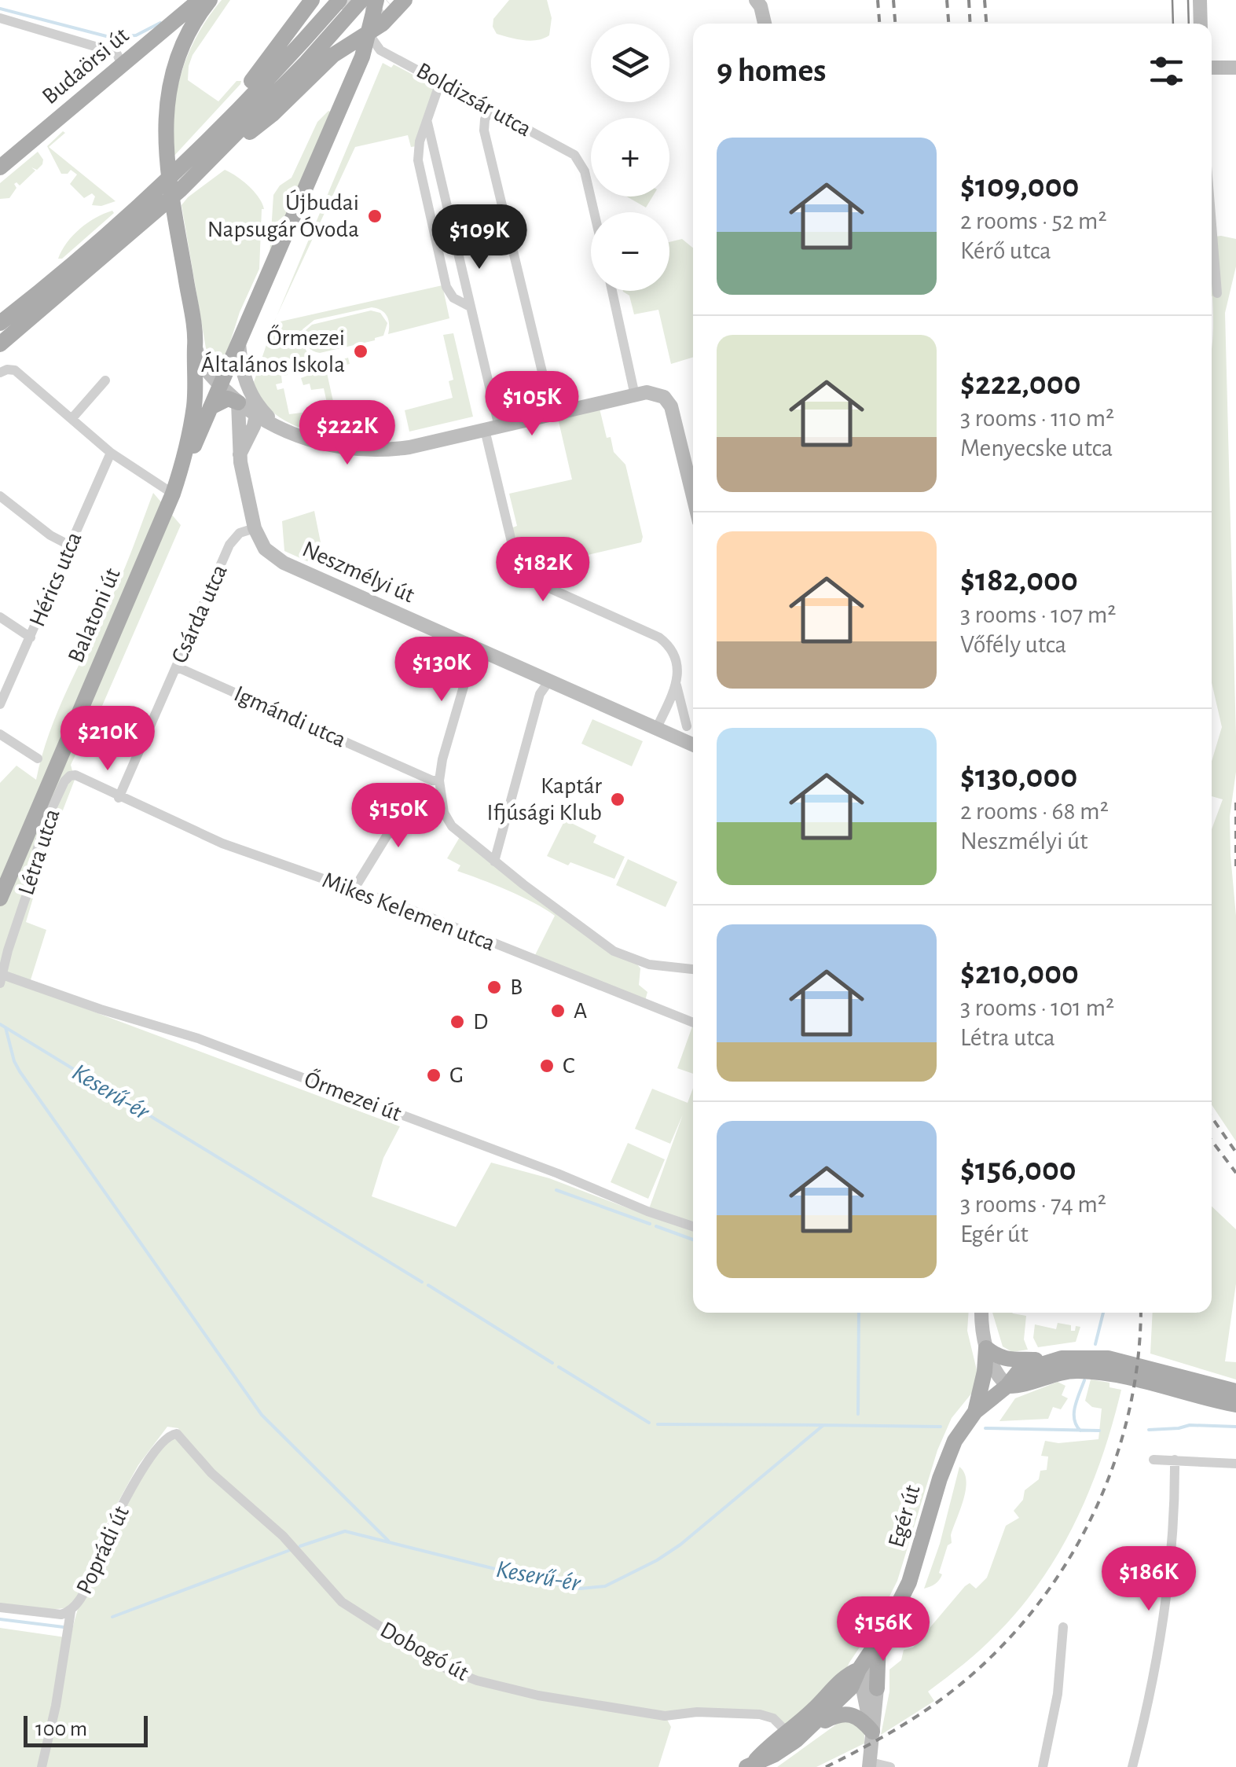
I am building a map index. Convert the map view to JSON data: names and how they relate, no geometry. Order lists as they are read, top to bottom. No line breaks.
{"streets":{"main road":["Budaörsi út","Balatoni út","Egér út"],"street":["Boldizsár utca","Neszmélyi út","Hérics utca","Csárda utca","Igmándi utca","Létra utca","Mikes Kelemen utca","Őrmezei út","Poprádi út","Dobogó út"]},"crossings":[["Boldizsár utca","Balatoni út"],["Neszmélyi út","Csárda utca"],["Csárda utca","Igmándi utca"],["Csárda utca","Létra utca"],["Csárda utca","Mikes Kelemen utca"],["Balatoni út","Létra utca"],["Létra utca","Mikes Kelemen utca"],["Létra utca","Őrmezei út"],["Egér út","Dobogó út"],["Poprádi út","Dobogó út"]],"water":["Keserű-ér"],"places":["Újbudai Napsugár Óvoda","Őrmezei Általános Iskola","Kaptár Ifjúsági Klub","B","A","D","C","G"],"scale_bar":"100 m","page":{"map_buttons":["+","−"],"heading":"9 homes","list":[{"name":"$109,000","note":"2 rooms · 52 m² · Kérő utca"},{"name":"$222,000","note":"3 rooms · 110 m² · Menyecske utca"},{"name":"$182,000","note":"3 rooms · 107 m² · Vőfély utca"},{"name":"$130,000","note":"2 rooms · 68 m² · Neszmélyi út"},{"name":"$210,000","note":"3 rooms · 101 m² · Létra utca"},{"name":"$156,000","note":"3 rooms · 74 m² · Egér út"}],"price":["$109K","$105K","$222K","$182K","$130K","$210K","$150K","$186K","$156K"],"scale":"100 m"}}
